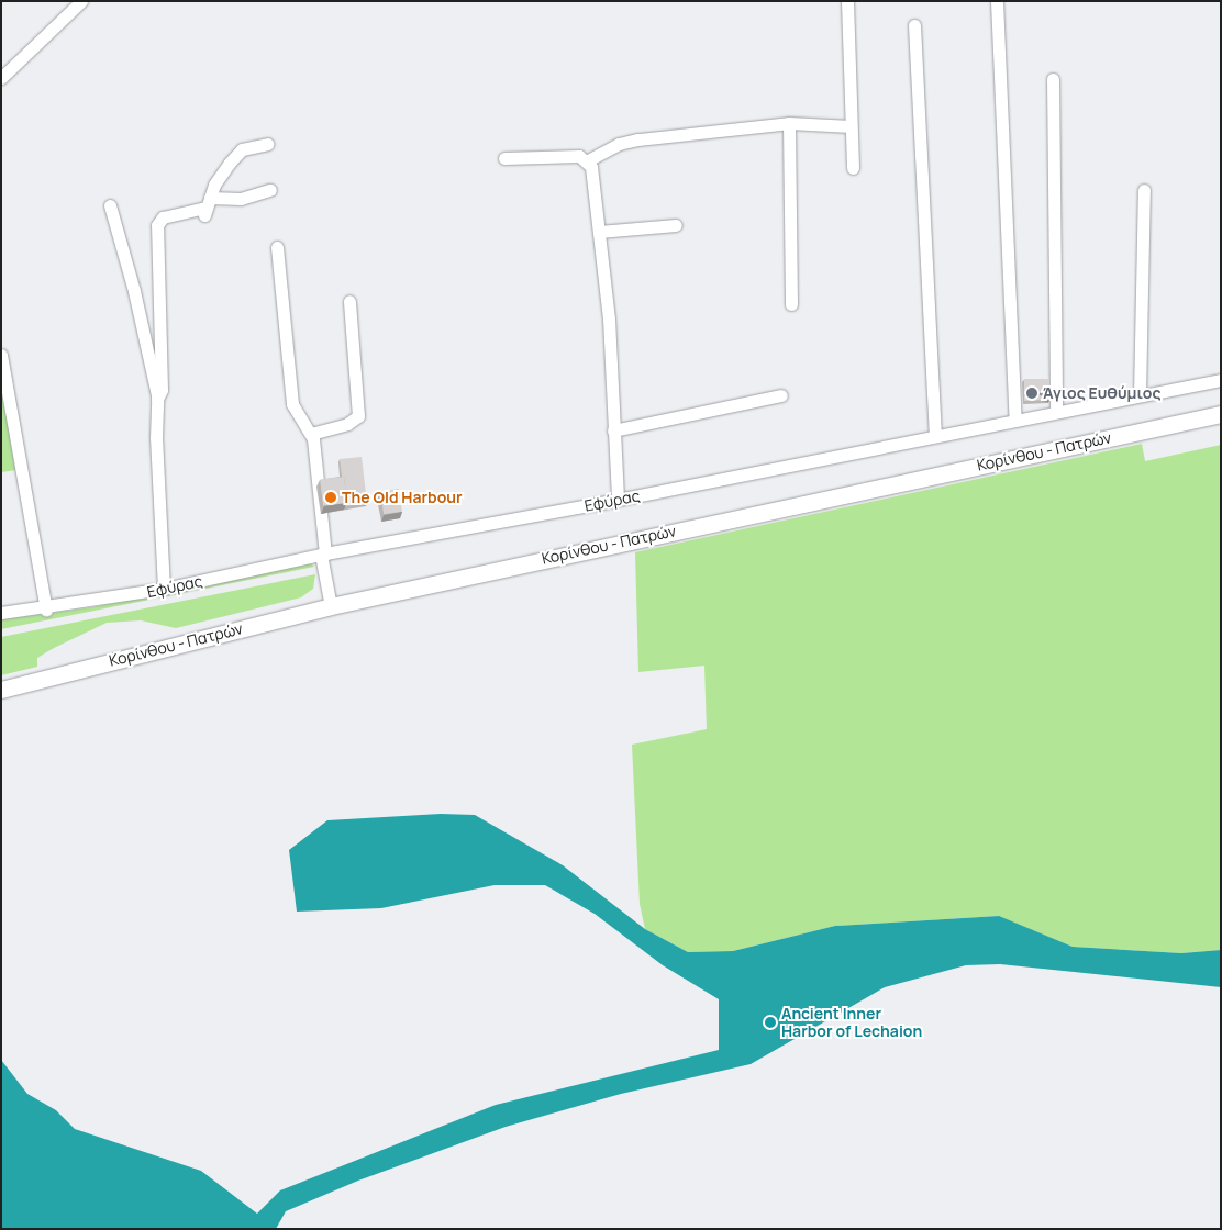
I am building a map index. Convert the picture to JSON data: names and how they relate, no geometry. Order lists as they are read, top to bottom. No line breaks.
{"streets":{"main road":["Κορίνθου - Πατρών"],"street":["Εφύρας"]},"places":["Άγιος Ευθύμιος","The Old Harbour","Ancient Inner Harbor of Lechaion"]}
